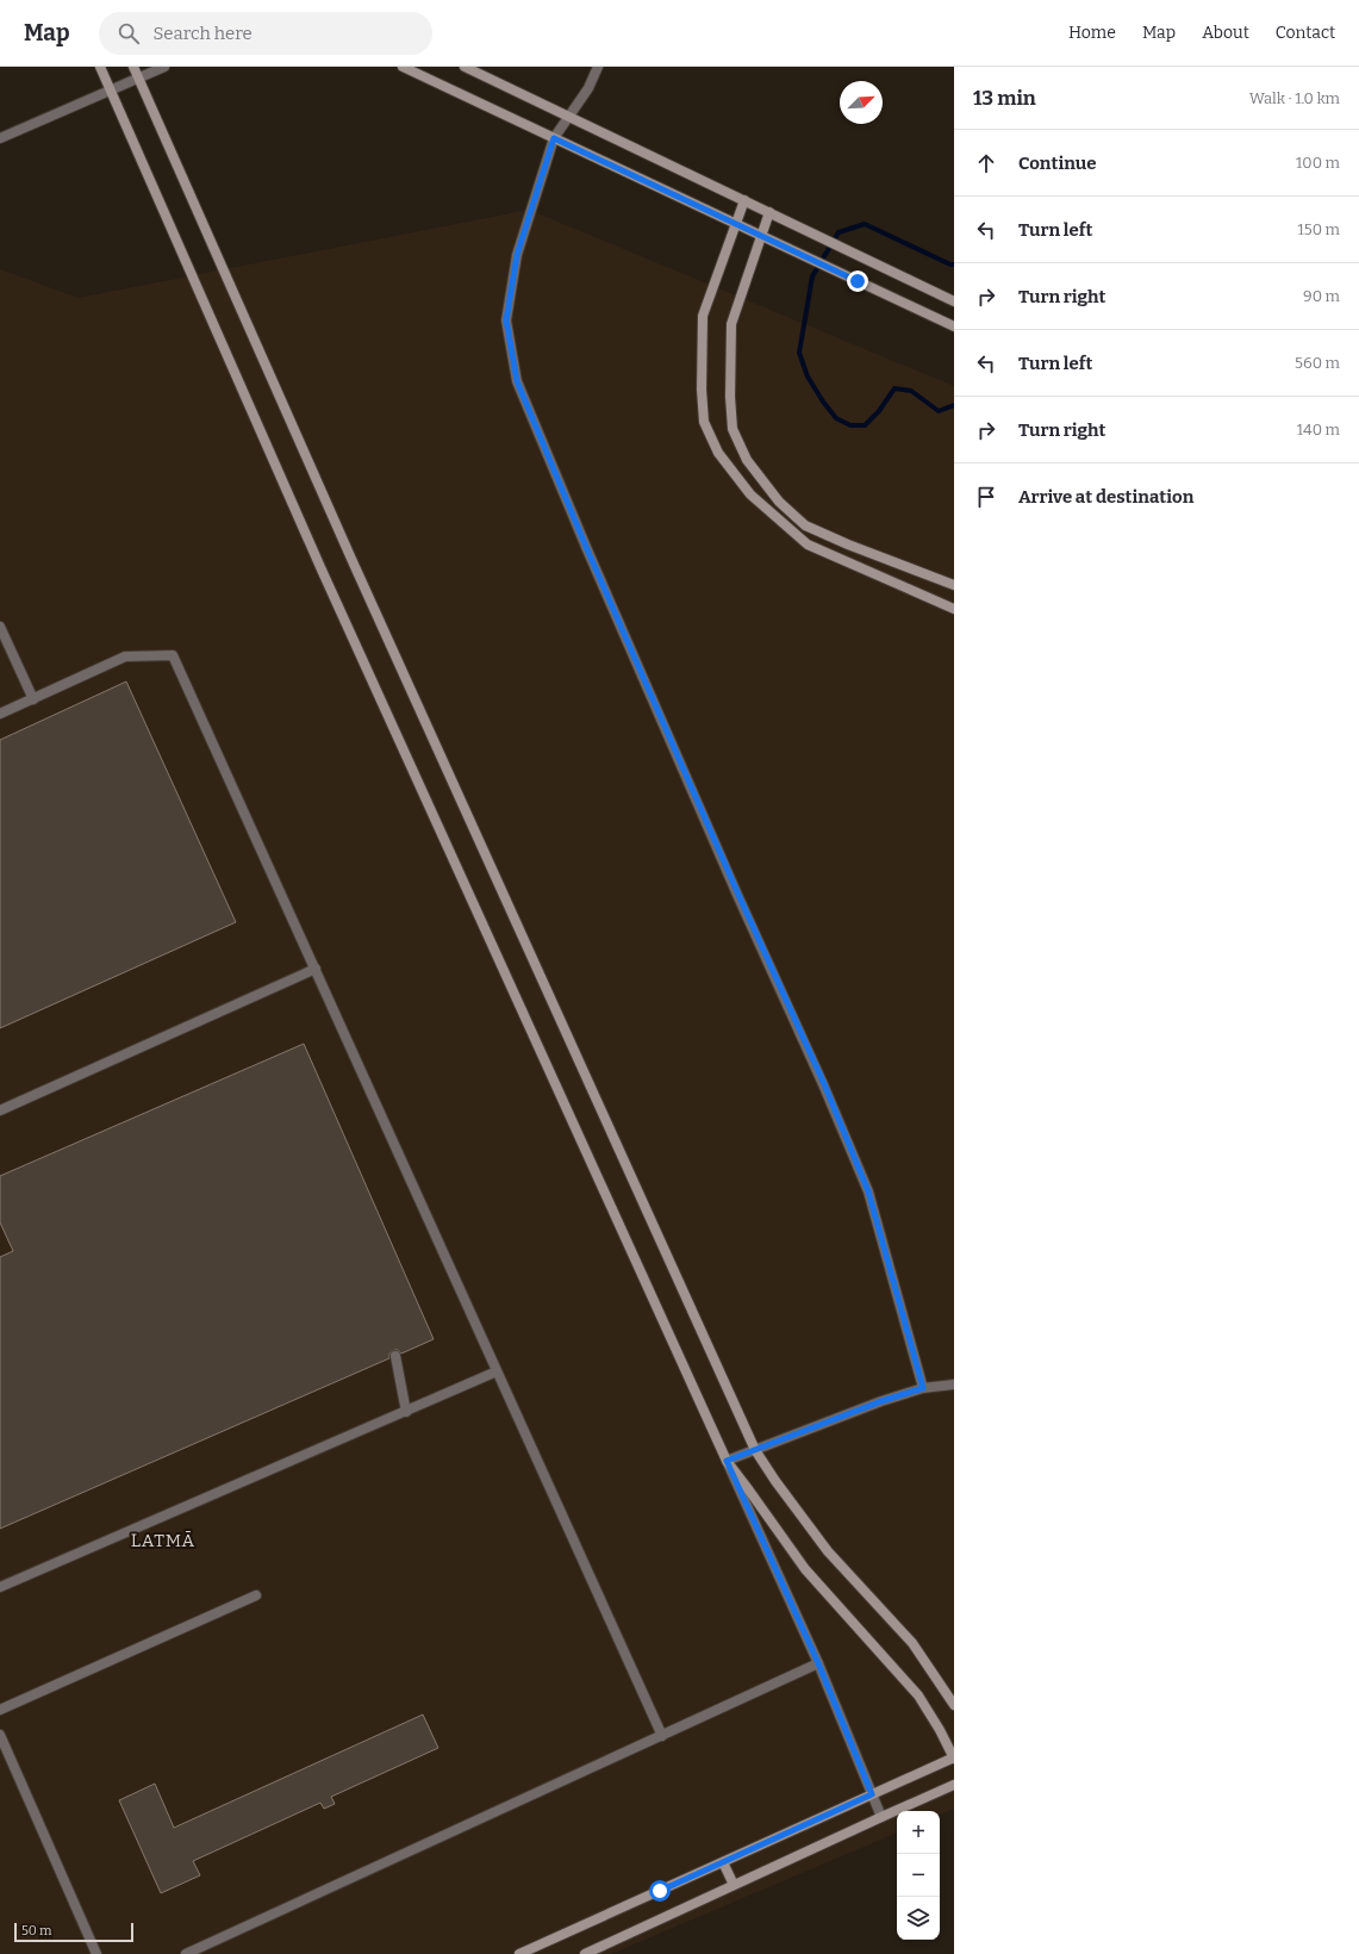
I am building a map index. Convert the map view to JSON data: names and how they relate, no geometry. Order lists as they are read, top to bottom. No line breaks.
{"districts":["LATMĀ"],"scale_bar":"50 m","north":"top right","page":{"header":"Map","search":"Search here","nav":["Home","Map","About","Contact"],"heading":["13 min","Walk · 1.0 km"],"list":[["Continue","100 m"],["Turn left","150 m"],["Turn right","90 m"],["Turn left","560 m"],["Turn right","140 m"],"Arrive at destination"],"map_buttons":["+","−"],"scale":"50 m"}}
